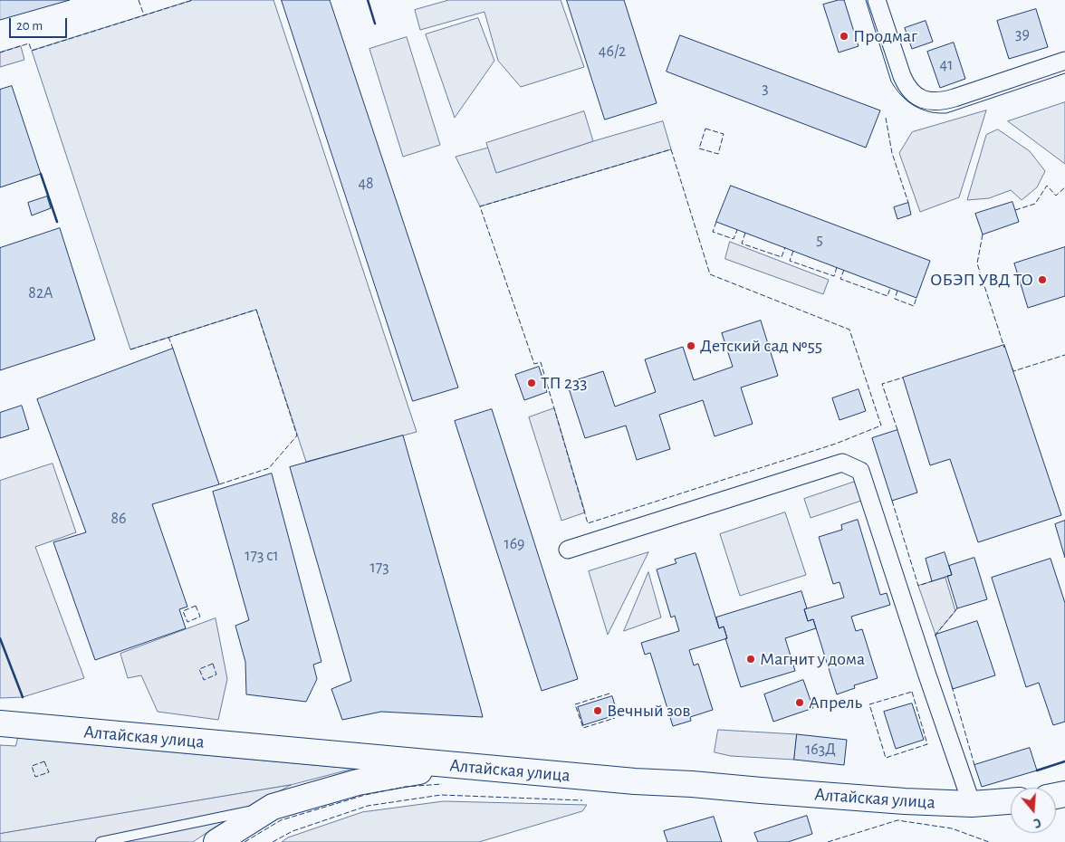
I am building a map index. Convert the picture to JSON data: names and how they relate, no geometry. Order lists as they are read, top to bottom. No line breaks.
{"streets":{"main road":["Алтайская улица"]},"places":["Продмаг","ОБЭП УВД ТО","Детский сад №55","ТП 233","Магнит у дома","Апрель","Вечный зов"],"house_numbers":["39","46/2","41","3","48","5","82А","86","169","173 с1","173","163Д"],"scale_bar":"20 m","north":"bottom"}
